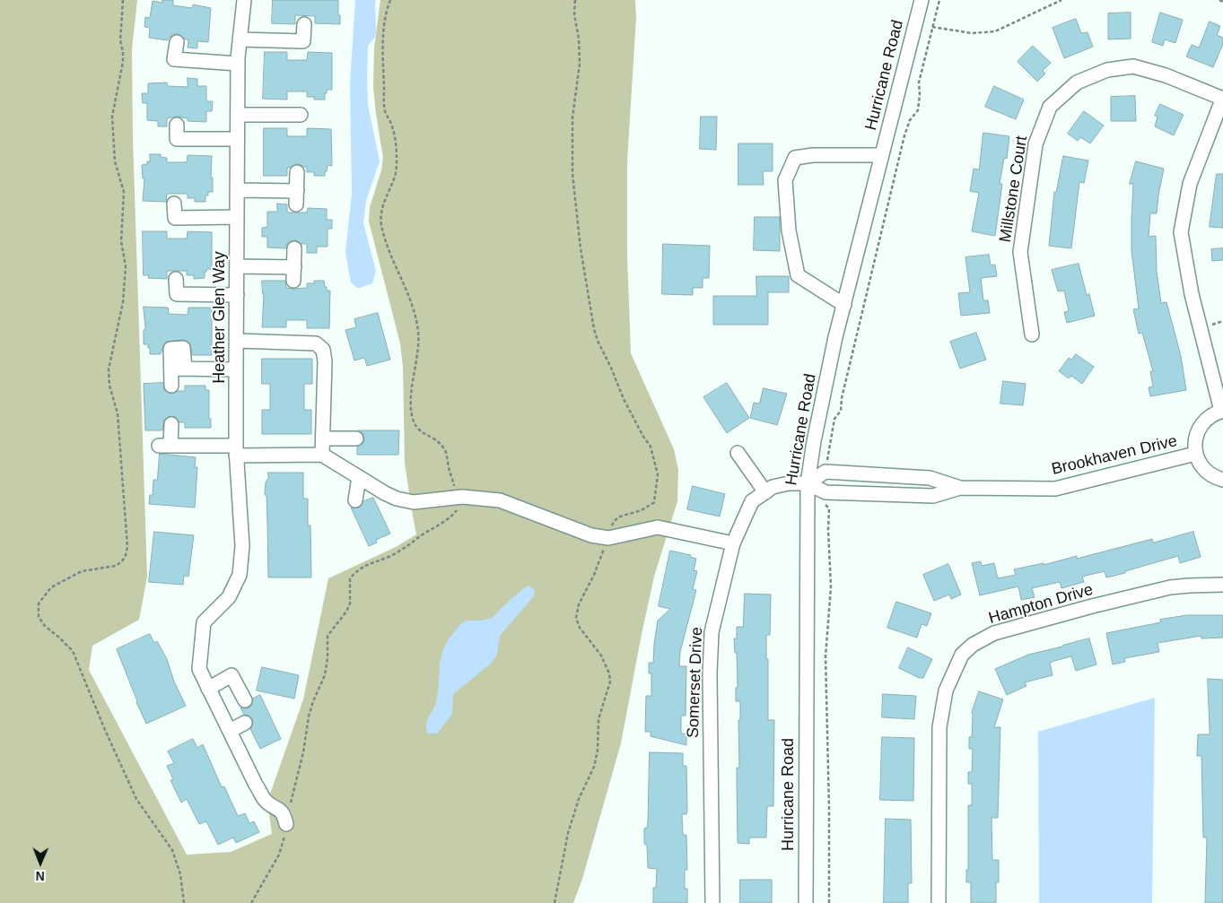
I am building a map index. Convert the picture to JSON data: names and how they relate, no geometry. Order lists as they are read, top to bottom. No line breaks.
{"streets":{"street":["Hurricane Road","Millstone Court","Heather Glen Way","Brookhaven Drive","Hampton Drive","Somerset Drive"]},"crossings":[["Hurricane Road","Brookhaven Drive"],["Hurricane Road","Somerset Drive"],["Brookhaven Drive","Somerset Drive"]],"north":"bottom"}
